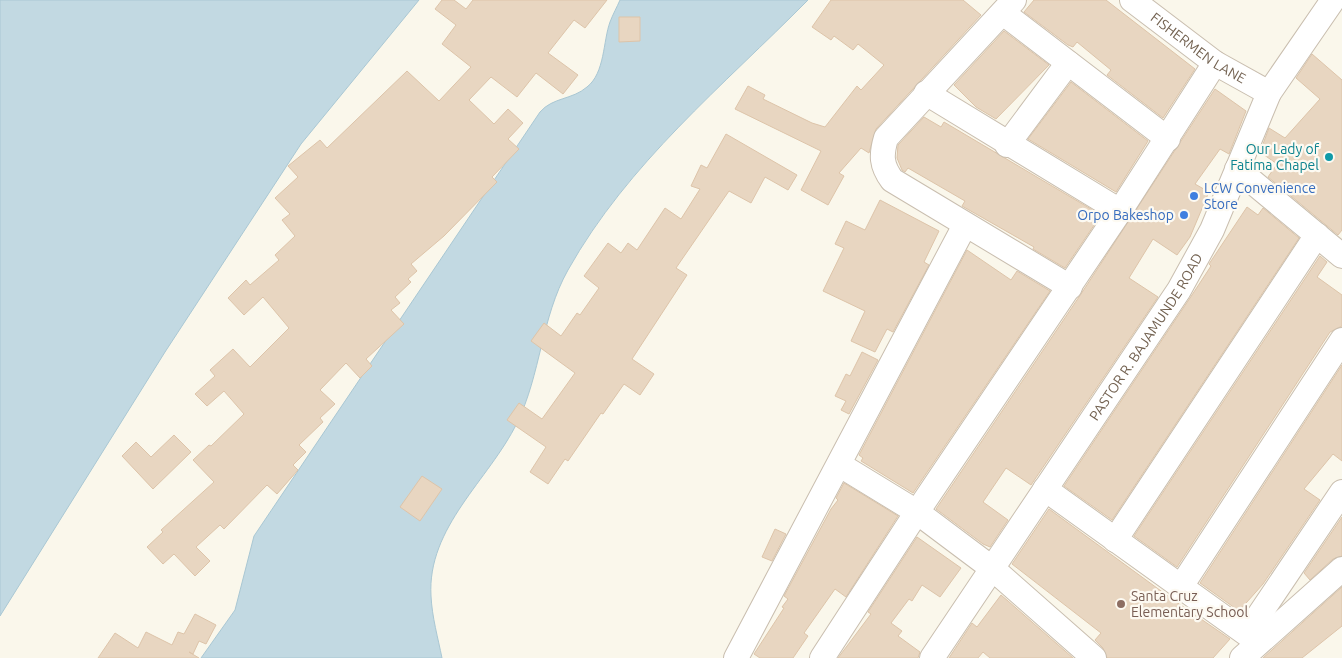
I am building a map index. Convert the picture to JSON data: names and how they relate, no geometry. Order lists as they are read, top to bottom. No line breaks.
{"streets":{"street":["FISHERMEN LANE","PASTOR R. BAJAMUNDE ROAD"]},"crossings":[["FISHERMEN LANE","PASTOR R. BAJAMUNDE ROAD"]],"places":["Our Lady of Fatima Chapel","LCW Convenience Store","Orpo Bakeshop","Santa Cruz Elementary School"]}
